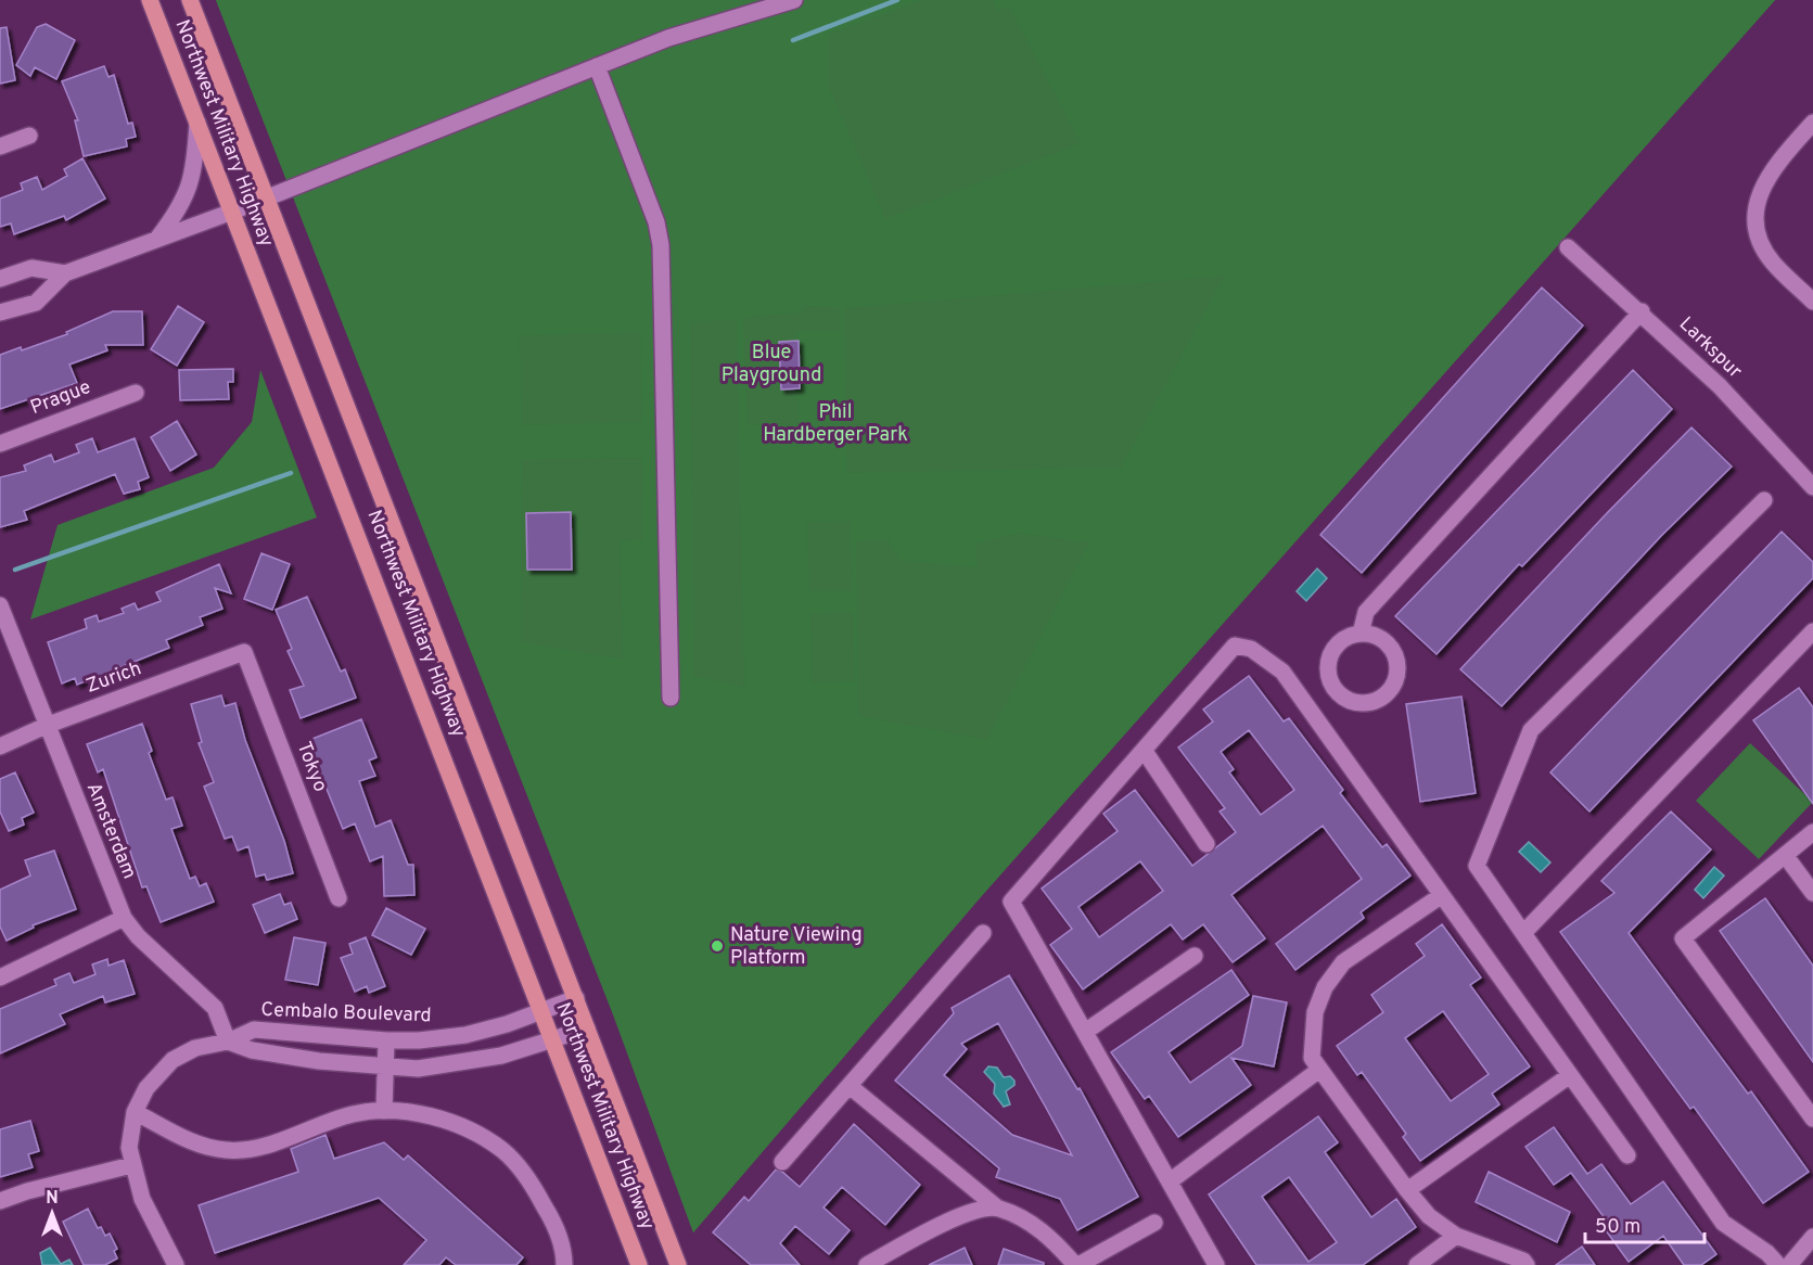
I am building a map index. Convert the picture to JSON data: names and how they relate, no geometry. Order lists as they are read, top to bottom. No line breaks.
{"streets":{"main road":["Northwest Military Highway"],"street":["Larkspur","Prague","Zurich","Tokyo","Amsterdam","Cembalo Boulevard"]},"crossings":[["Northwest Military Highway","Cembalo Boulevard"],["Zurich","Tokyo"],["Zurich","Amsterdam"],["Amsterdam","Cembalo Boulevard"]],"parks":["Blue Playground","Phil Hardberger Park"],"places":["Nature Viewing Platform"],"scale_bar":"50 m","north":"top"}
